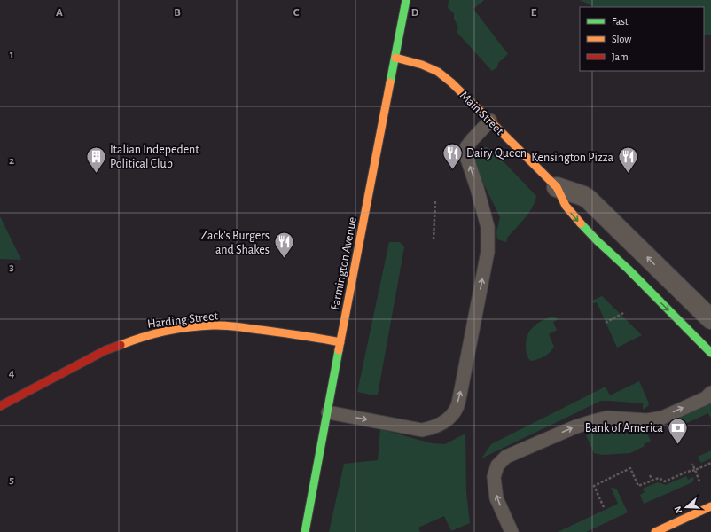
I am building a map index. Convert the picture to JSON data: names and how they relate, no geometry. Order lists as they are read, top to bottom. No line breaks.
{"streets":{"street":["Main Street","Farmington Avenue","Harding Street"]},"crossings":[["Main Street","Farmington Avenue"],["Farmington Avenue","Harding Street"]],"places":{"restaurant":["Dairy Queen","Kensington Pizza","Zack's Burgers and Shakes"],"building":["Italian Indepedent Political Club"],"bank":["Bank of America"]},"legend":["Fast","Slow","Jam"],"north":"left","grid":{"columns":["A","B","C","D","E"],"rows":["1","2","3","4","5"]}}
